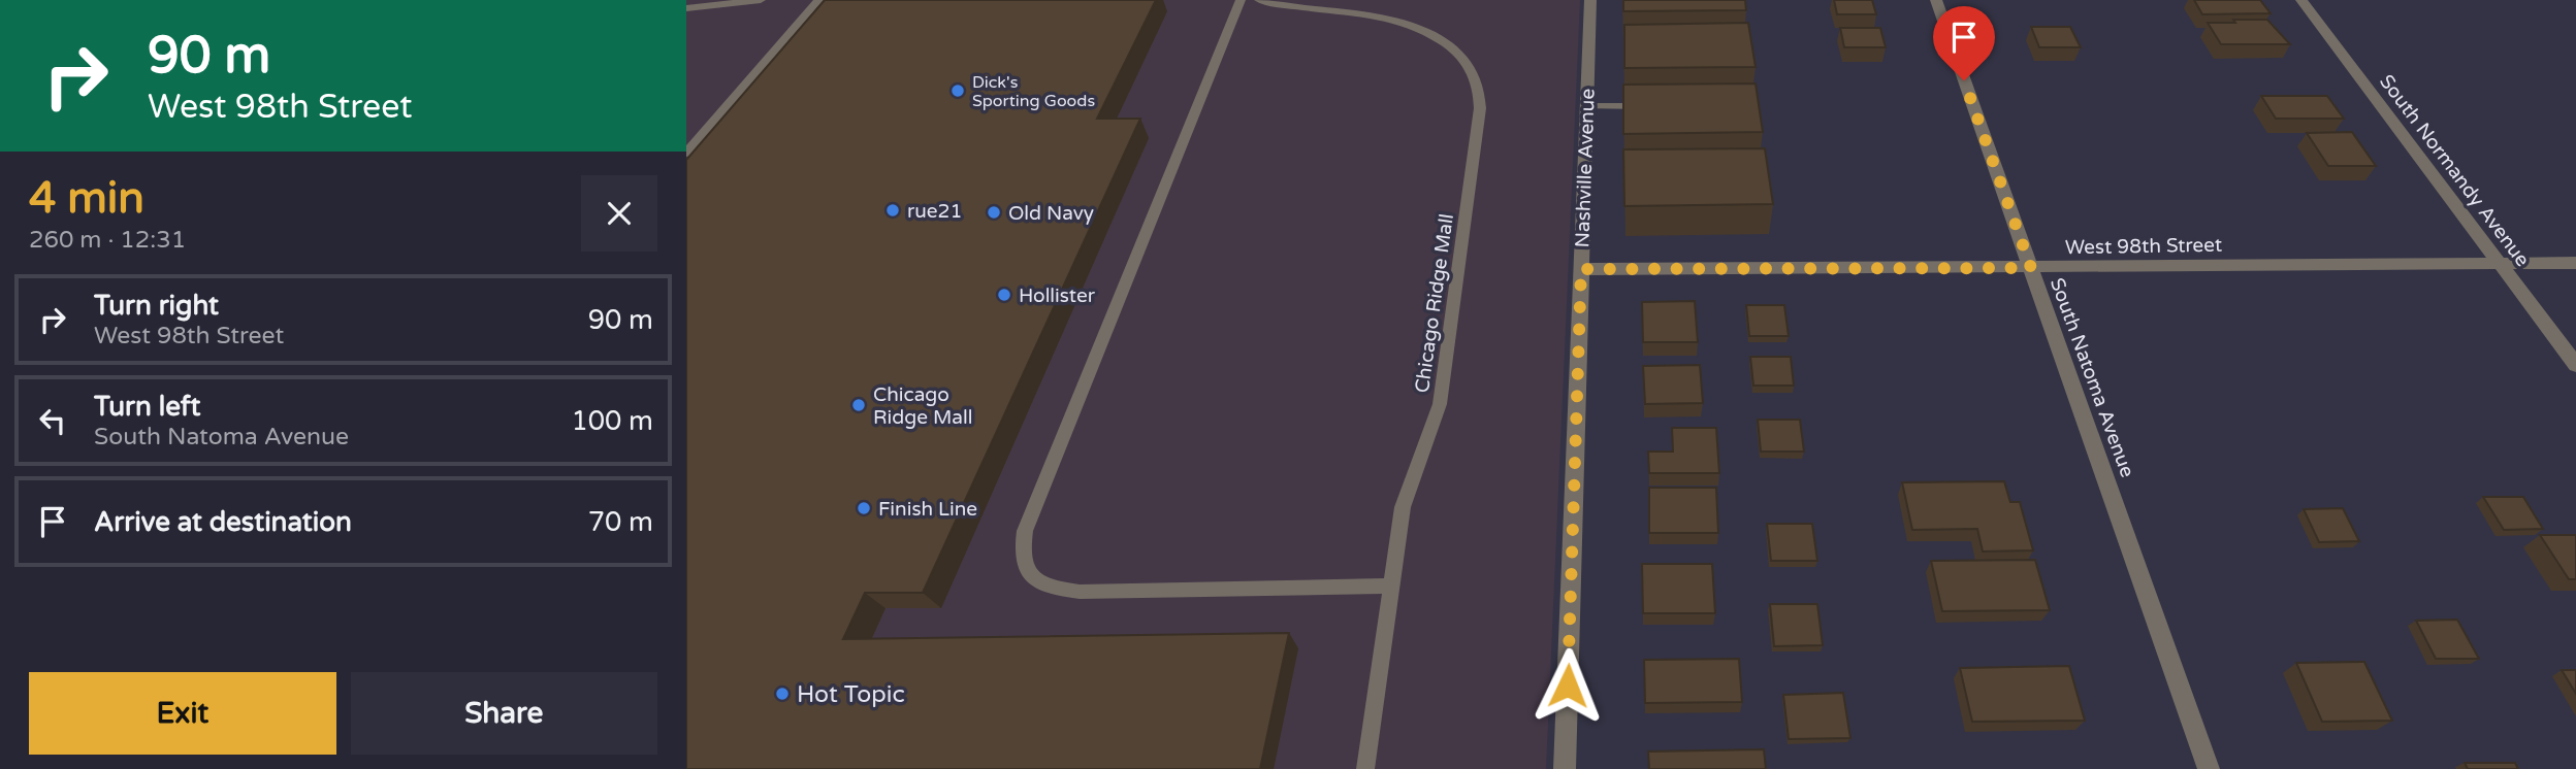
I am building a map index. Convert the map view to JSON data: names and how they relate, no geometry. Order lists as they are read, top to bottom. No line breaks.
{"streets":{"street":["Nashville Avenue","South Normandy Avenue","West 98th Street","South Natoma Avenue"],"lane":["Chicago Ridge Mall"]},"crossings":[["Nashville Avenue","West 98th Street"],["South Normandy Avenue","West 98th Street"],["West 98th Street","South Natoma Avenue"]],"places":["Dick's Sporting Goods","rue21","Old Navy","Hollister","Chicago Ridge Mall","Finish Line","Hot Topic"],"page":{"turn":["90 m","West 98th Street"],"heading":["4 min","260 m · 12:31"],"list":[{"name":"Turn right","note":"West 98th Street","value":"90 m"},{"name":"Turn left","note":"South Natoma Avenue","value":"100 m"},{"name":"Arrive at destination","value":"70 m"}],"buttons":["Exit","Share"]}}
